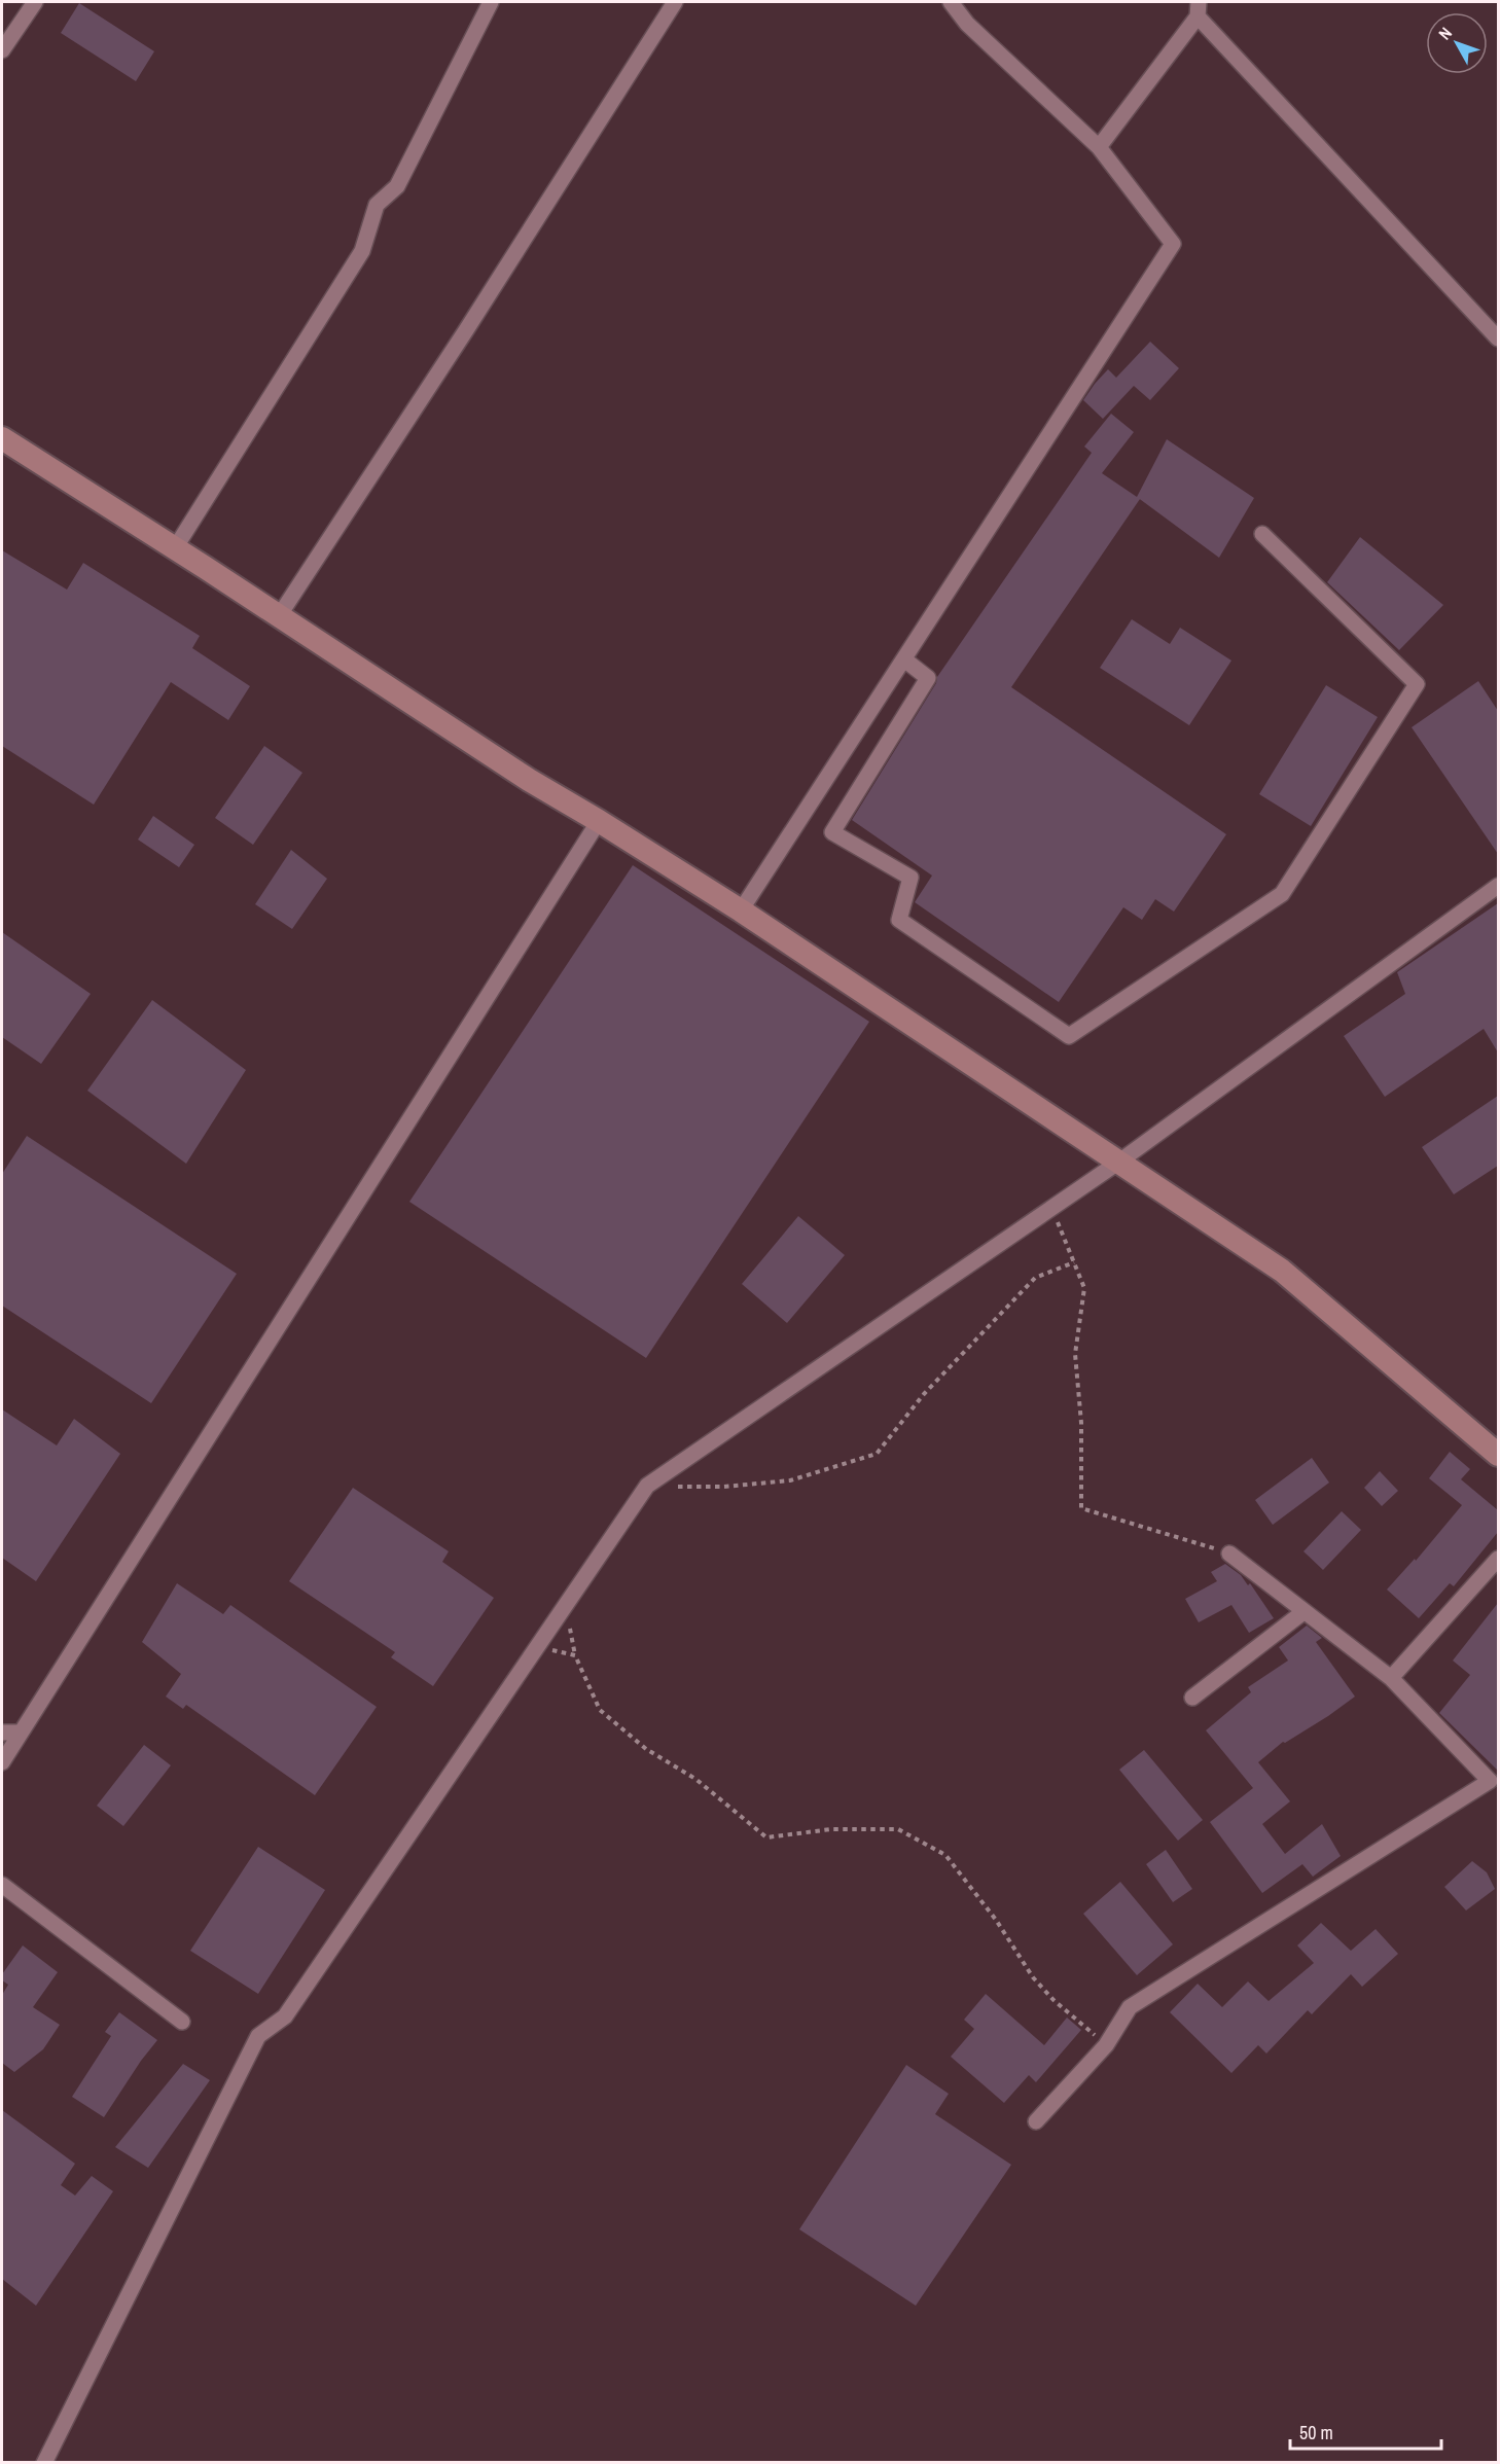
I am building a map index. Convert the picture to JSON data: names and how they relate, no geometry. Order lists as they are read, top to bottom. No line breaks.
{"scale_bar":"50 m","north":"top left"}
